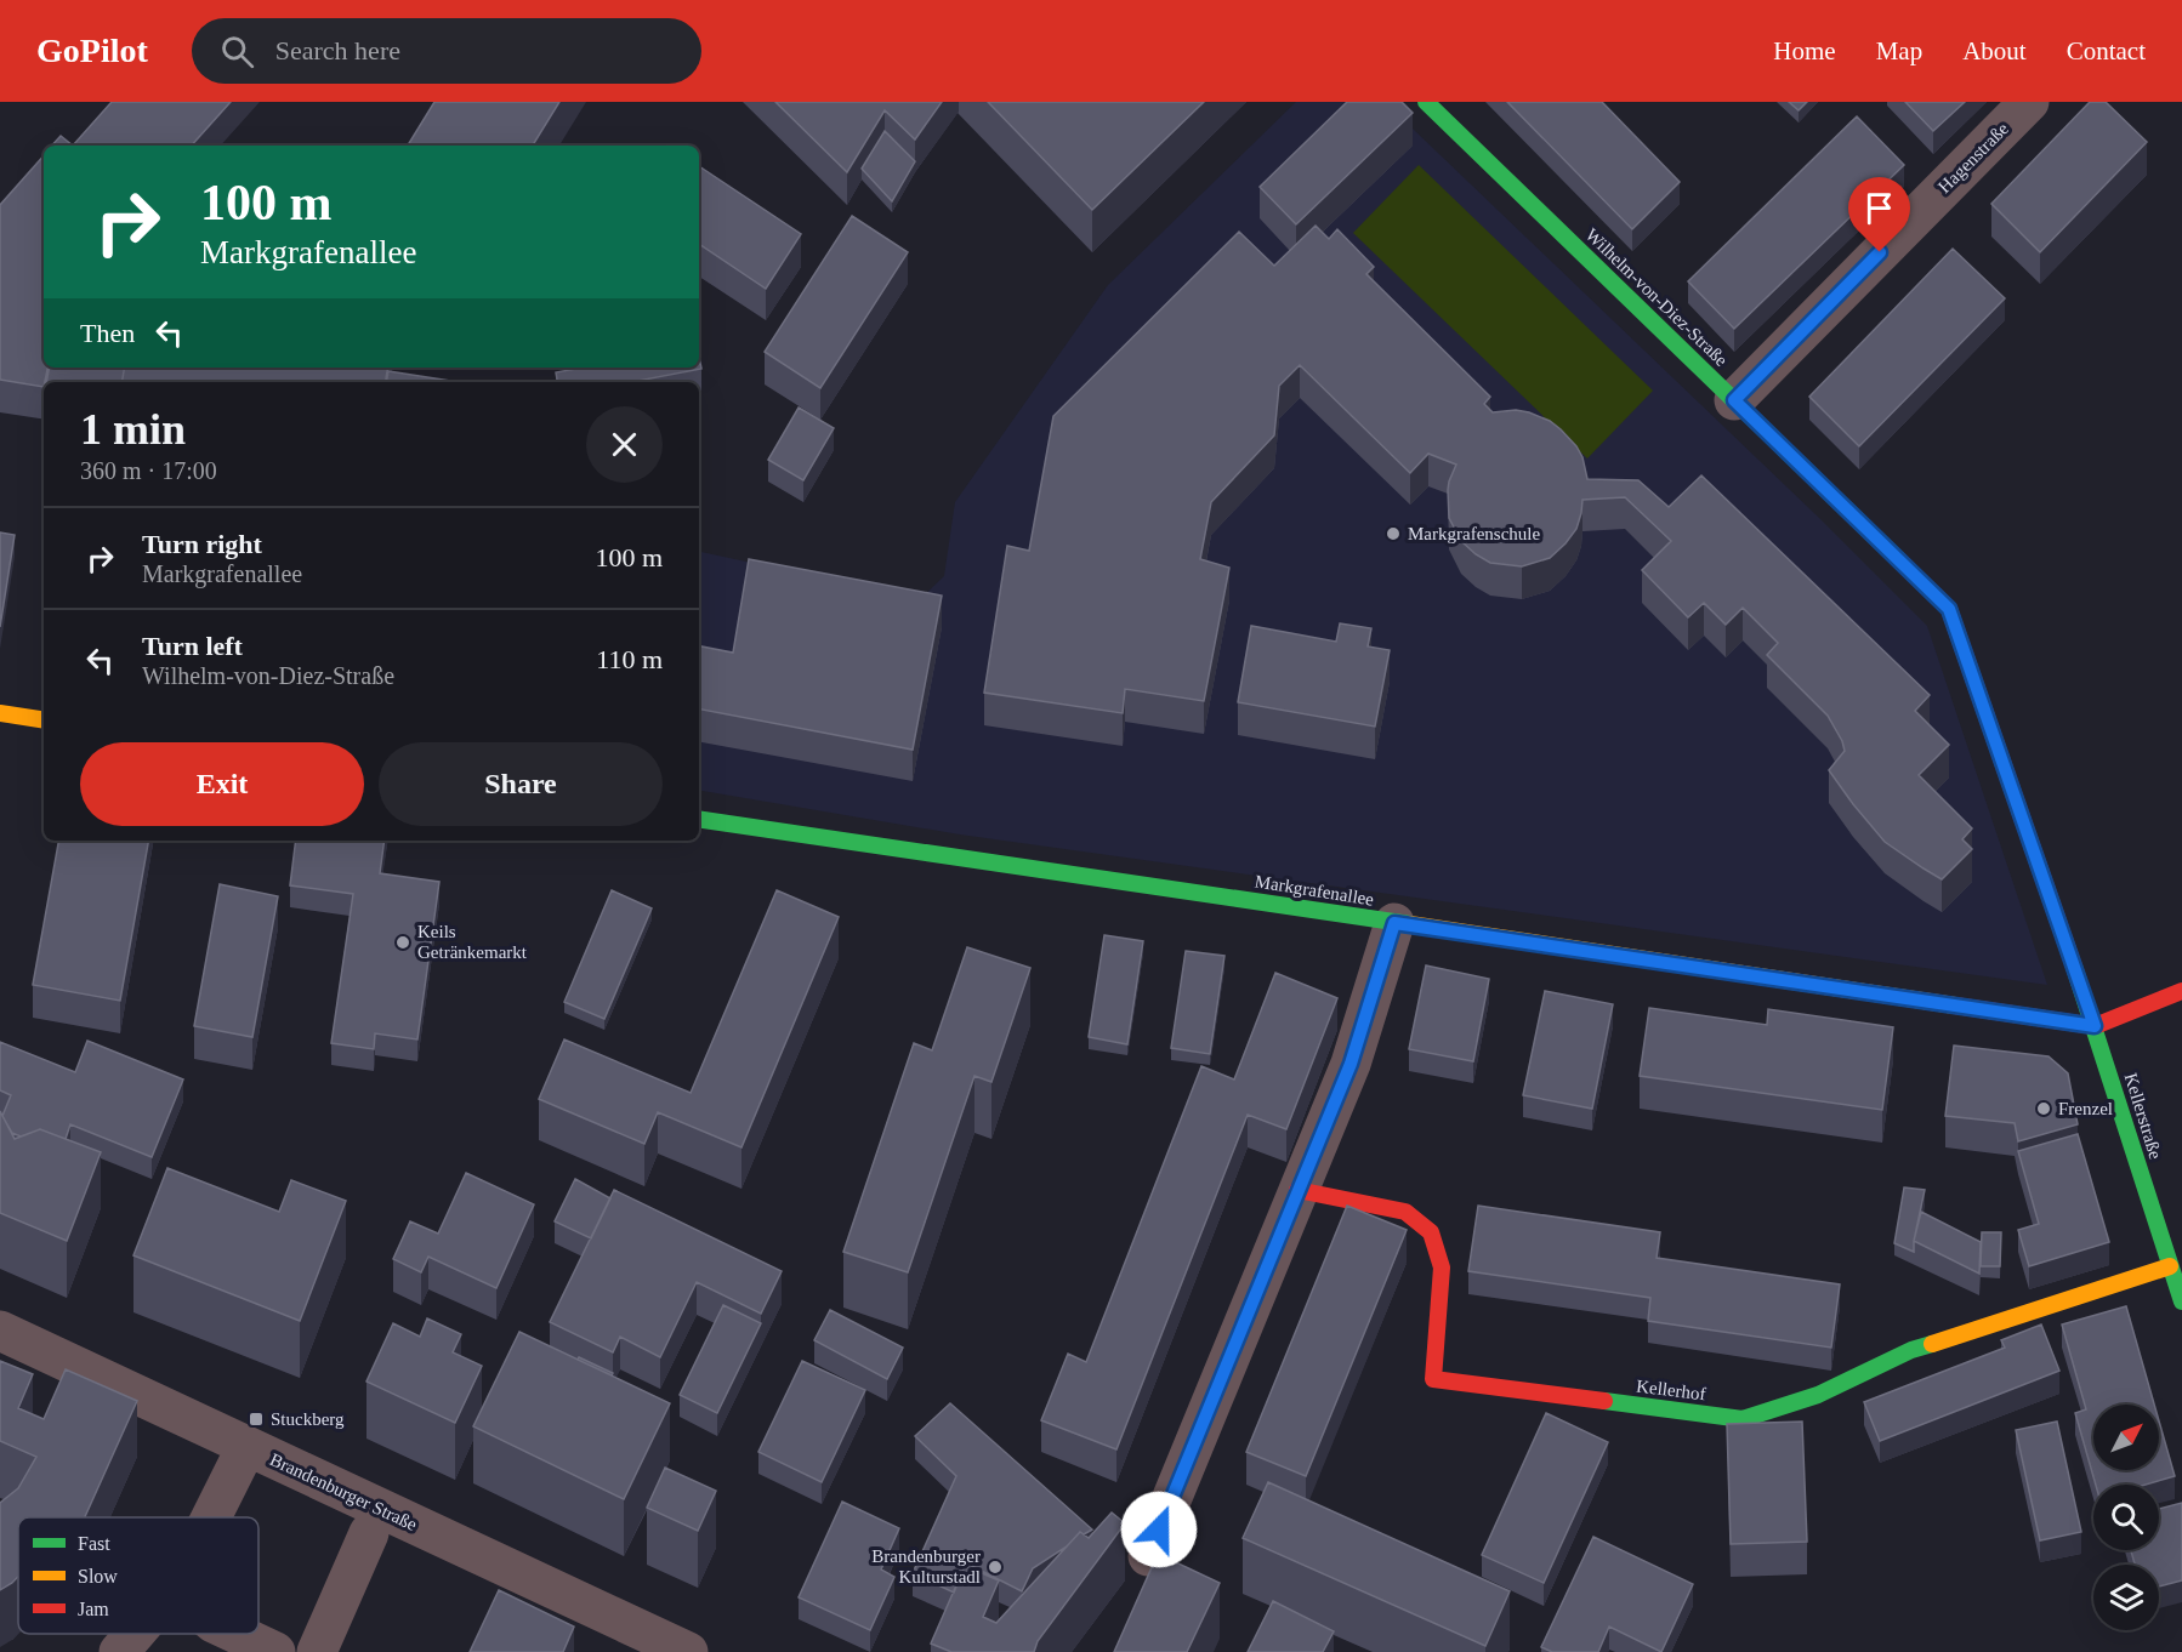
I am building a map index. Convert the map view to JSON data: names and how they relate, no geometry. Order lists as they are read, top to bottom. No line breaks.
{"streets":{"street":["Hagenstraße","Wilhelm-von-Diez-Straße","Markgrafenallee","Kellerstraße","Kellerhof","Brandenburger Straße"]},"crossings":[["Hagenstraße","Wilhelm-von-Diez-Straße"],["Wilhelm-von-Diez-Straße","Markgrafenallee"],["Wilhelm-von-Diez-Straße","Kellerstraße"],["Markgrafenallee","Kellerstraße"],["Kellerstraße","Kellerhof"]],"places":{"other":["Markgrafenschule","Keils Getränkemarkt","Frenzel","Brandenburger Kulturstadl"],"transit":["Stuckberg"]},"legend":["Fast","Slow","Jam"],"north":"top right","page":{"header":"GoPilot","search":"Search here","nav":["Home","Map","About","Contact"],"turn":["100 m","Markgrafenallee"],"then":"Then","heading":["1 min","360 m · 17:00"],"list":[{"name":"Turn right","note":"Markgrafenallee","value":"100 m"},{"name":"Turn left","note":"Wilhelm-von-Diez-Straße","value":"110 m"}],"buttons":["Exit","Share"]}}
